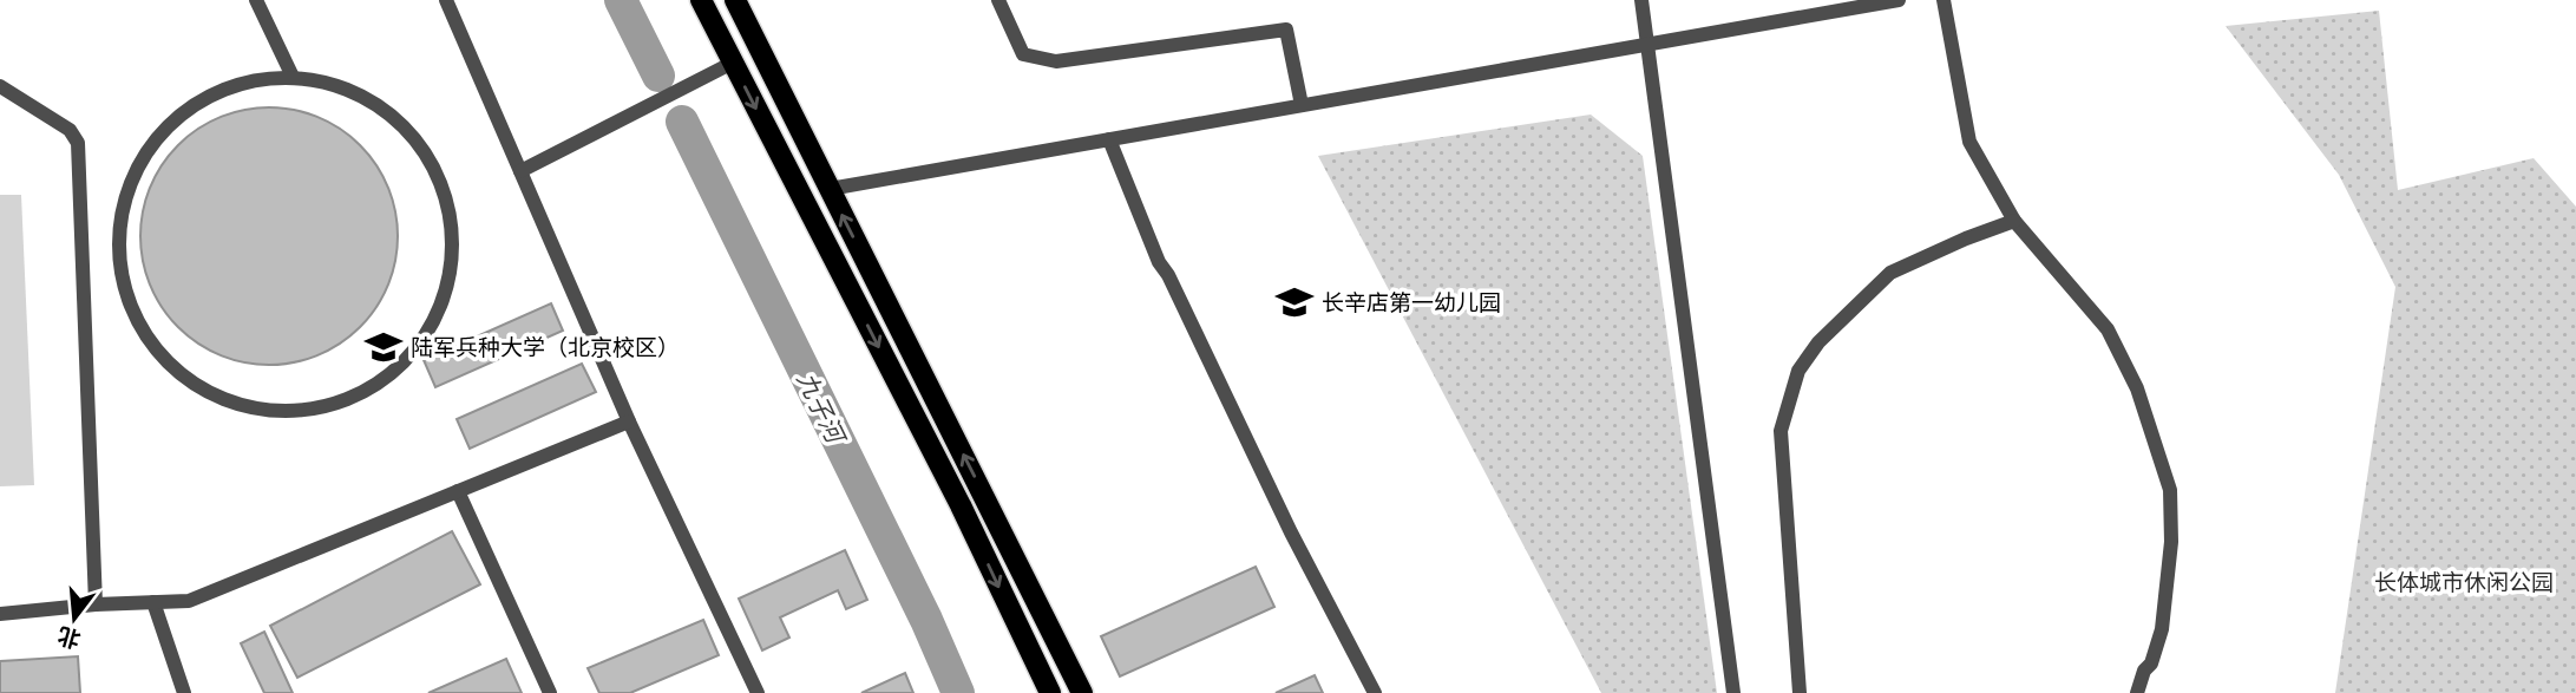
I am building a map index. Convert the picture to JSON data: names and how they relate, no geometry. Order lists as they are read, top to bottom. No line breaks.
{"water":["九子河"],"parks":["长体城市休闲公园"],"places":{"school or university":["长辛店第一幼儿园","陆军兵种大学（北京校区）"]},"north":"bottom"}
